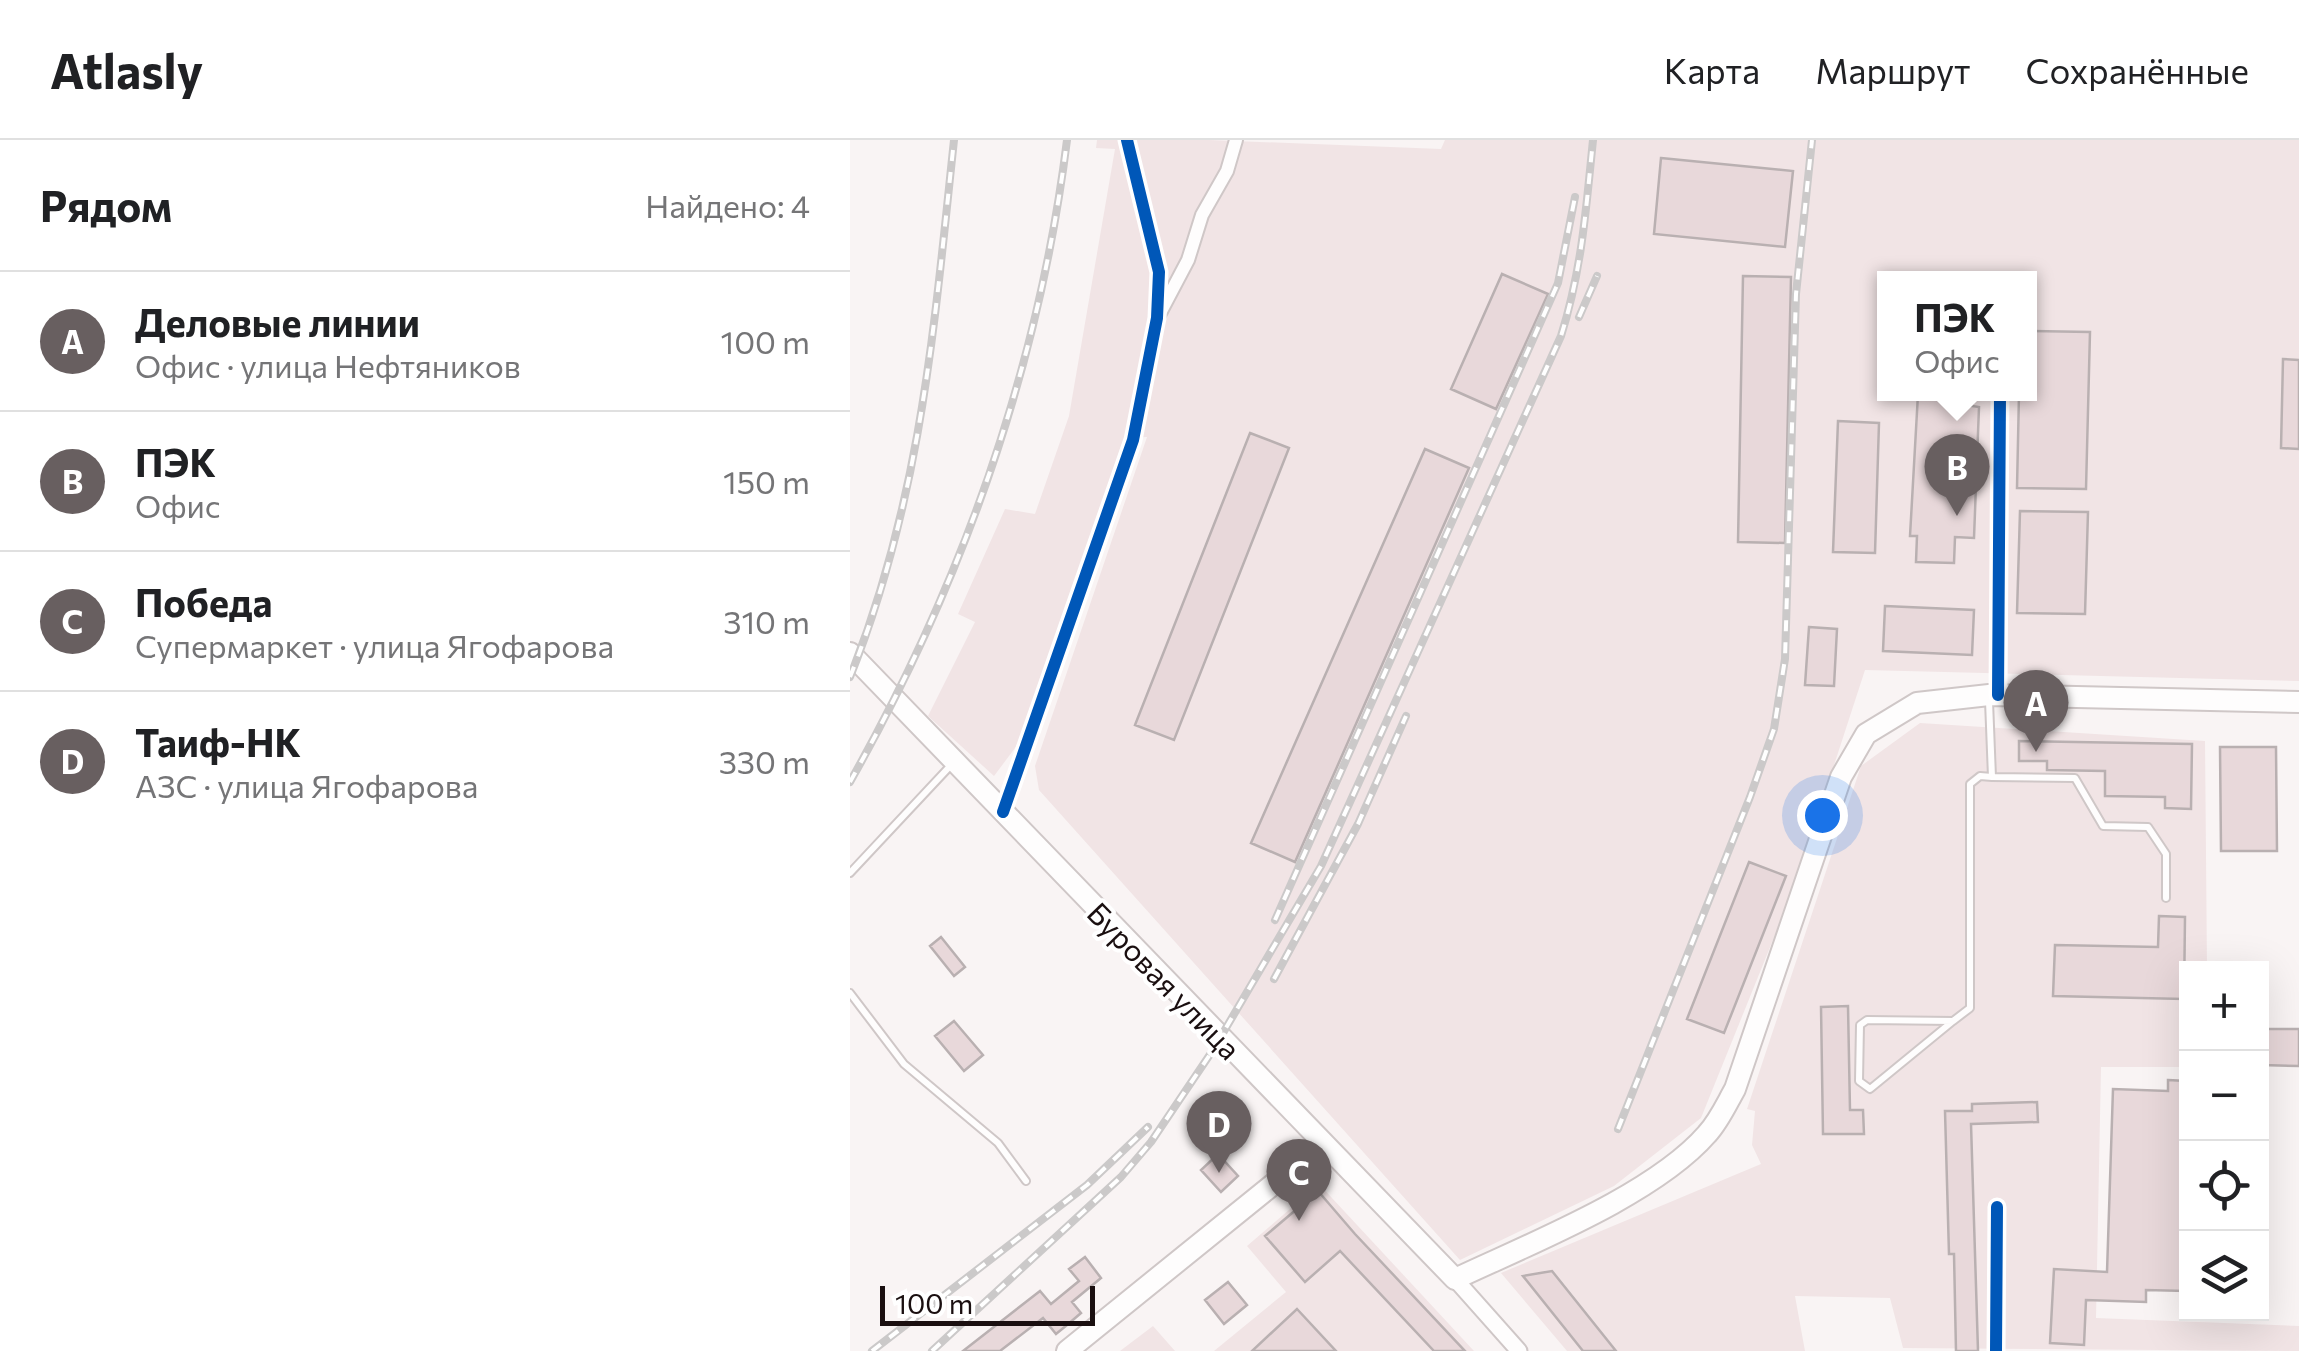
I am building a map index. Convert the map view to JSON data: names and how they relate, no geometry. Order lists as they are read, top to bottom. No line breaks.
{"streets":{"main road":["Буровая улица"]},"scale_bar":"100 m","page":{"header":"Atlasly","nav":["Карта","Маршрут","Сохранённые"],"heading":["Рядом","Найдено: 4"],"list":[{"mark":"A","name":"Деловые линии","note":"Офис · улица Нефтяников","value":"100 m"},{"mark":"B","name":"ПЭК","note":"Офис","value":"150 m"},{"mark":"C","name":"Победа","note":"Супермаркет · улица Ягофарова","value":"310 m"},{"mark":"D","name":"Таиф-НК","note":"АЗС · улица Ягофарова","value":"330 m"}],"popup":["ПЭК","Офис"],"pins":["B","A","D","C"],"map_buttons":["+","−"],"scale":"100 m"}}
